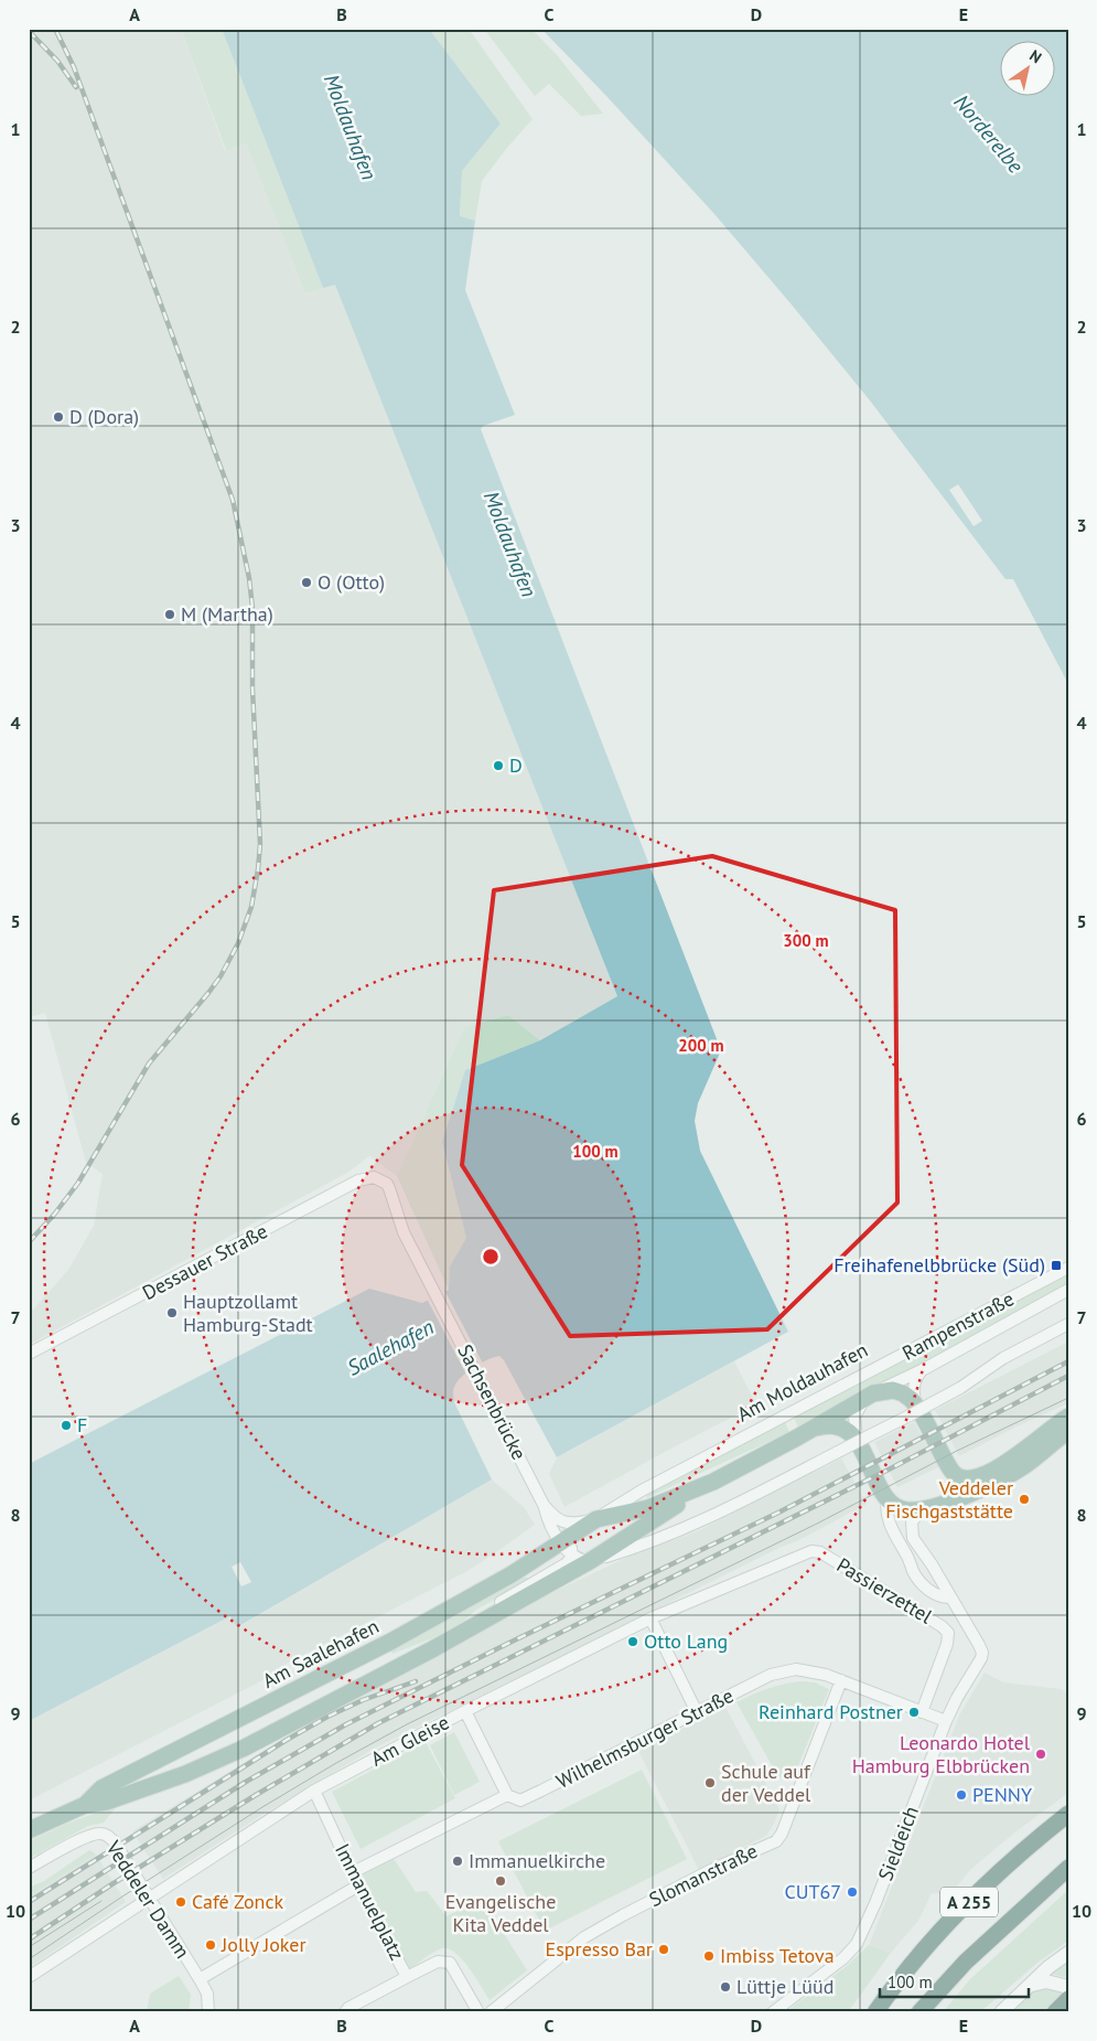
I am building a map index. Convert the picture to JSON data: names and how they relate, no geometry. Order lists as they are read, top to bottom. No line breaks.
{"streets":{"highway":["A 255"],"main road":["Rampenstraße","Am Moldauhafen","Am Saalehafen"],"street":["Dessauer Straße","Sachsenbrücke","Passierzettel","Wilhelmsburger Straße","Am Gleise","Sieldeich","Slomanstraße","Veddeler Damm","Immanuelplatz"]},"crossings":[["Dessauer Straße","Sachsenbrücke"],["Rampenstraße","Am Moldauhafen"],["Rampenstraße","Am Saalehafen"],["Am Moldauhafen","Sachsenbrücke"],["Am Moldauhafen","Am Saalehafen"],["Sachsenbrücke","Am Saalehafen"],["Passierzettel","Wilhelmsburger Straße"],["Passierzettel","Am Gleise"],["Wilhelmsburger Straße","Sieldeich"],["Wilhelmsburger Straße","Slomanstraße"],["Wilhelmsburger Straße","Immanuelplatz"],["Am Gleise","Veddeler Damm"],["Am Gleise","Immanuelplatz"]],"water":["Moldauhafen","Norderelbe","Saalehafen"],"places":{"other":["D (Dora)","O (Otto)","M (Martha)","D","Hauptzollamt Hamburg-Stadt","F","Veddeler Fischgaststätte","Otto Lang","Reinhard Postner","Leonardo Hotel Hamburg Elbbrücken","Schule auf der Veddel","PENNY","Immanuelkirche","Evangelische Kita Veddel","CUT67","Café Zonck","Jolly Joker","Espresso Bar","Imbiss Tetova","Lüttje Lüüd"],"transit":["Freihafenelbbrücke (Süd)"]},"scale_bar":"100 m","north":"top right","grid":{"columns":["A","B","C","D","E"],"rows":["1","2","3","4","5","6","7","8","9","10"]},"rings":["300 m","200 m","100 m"]}
